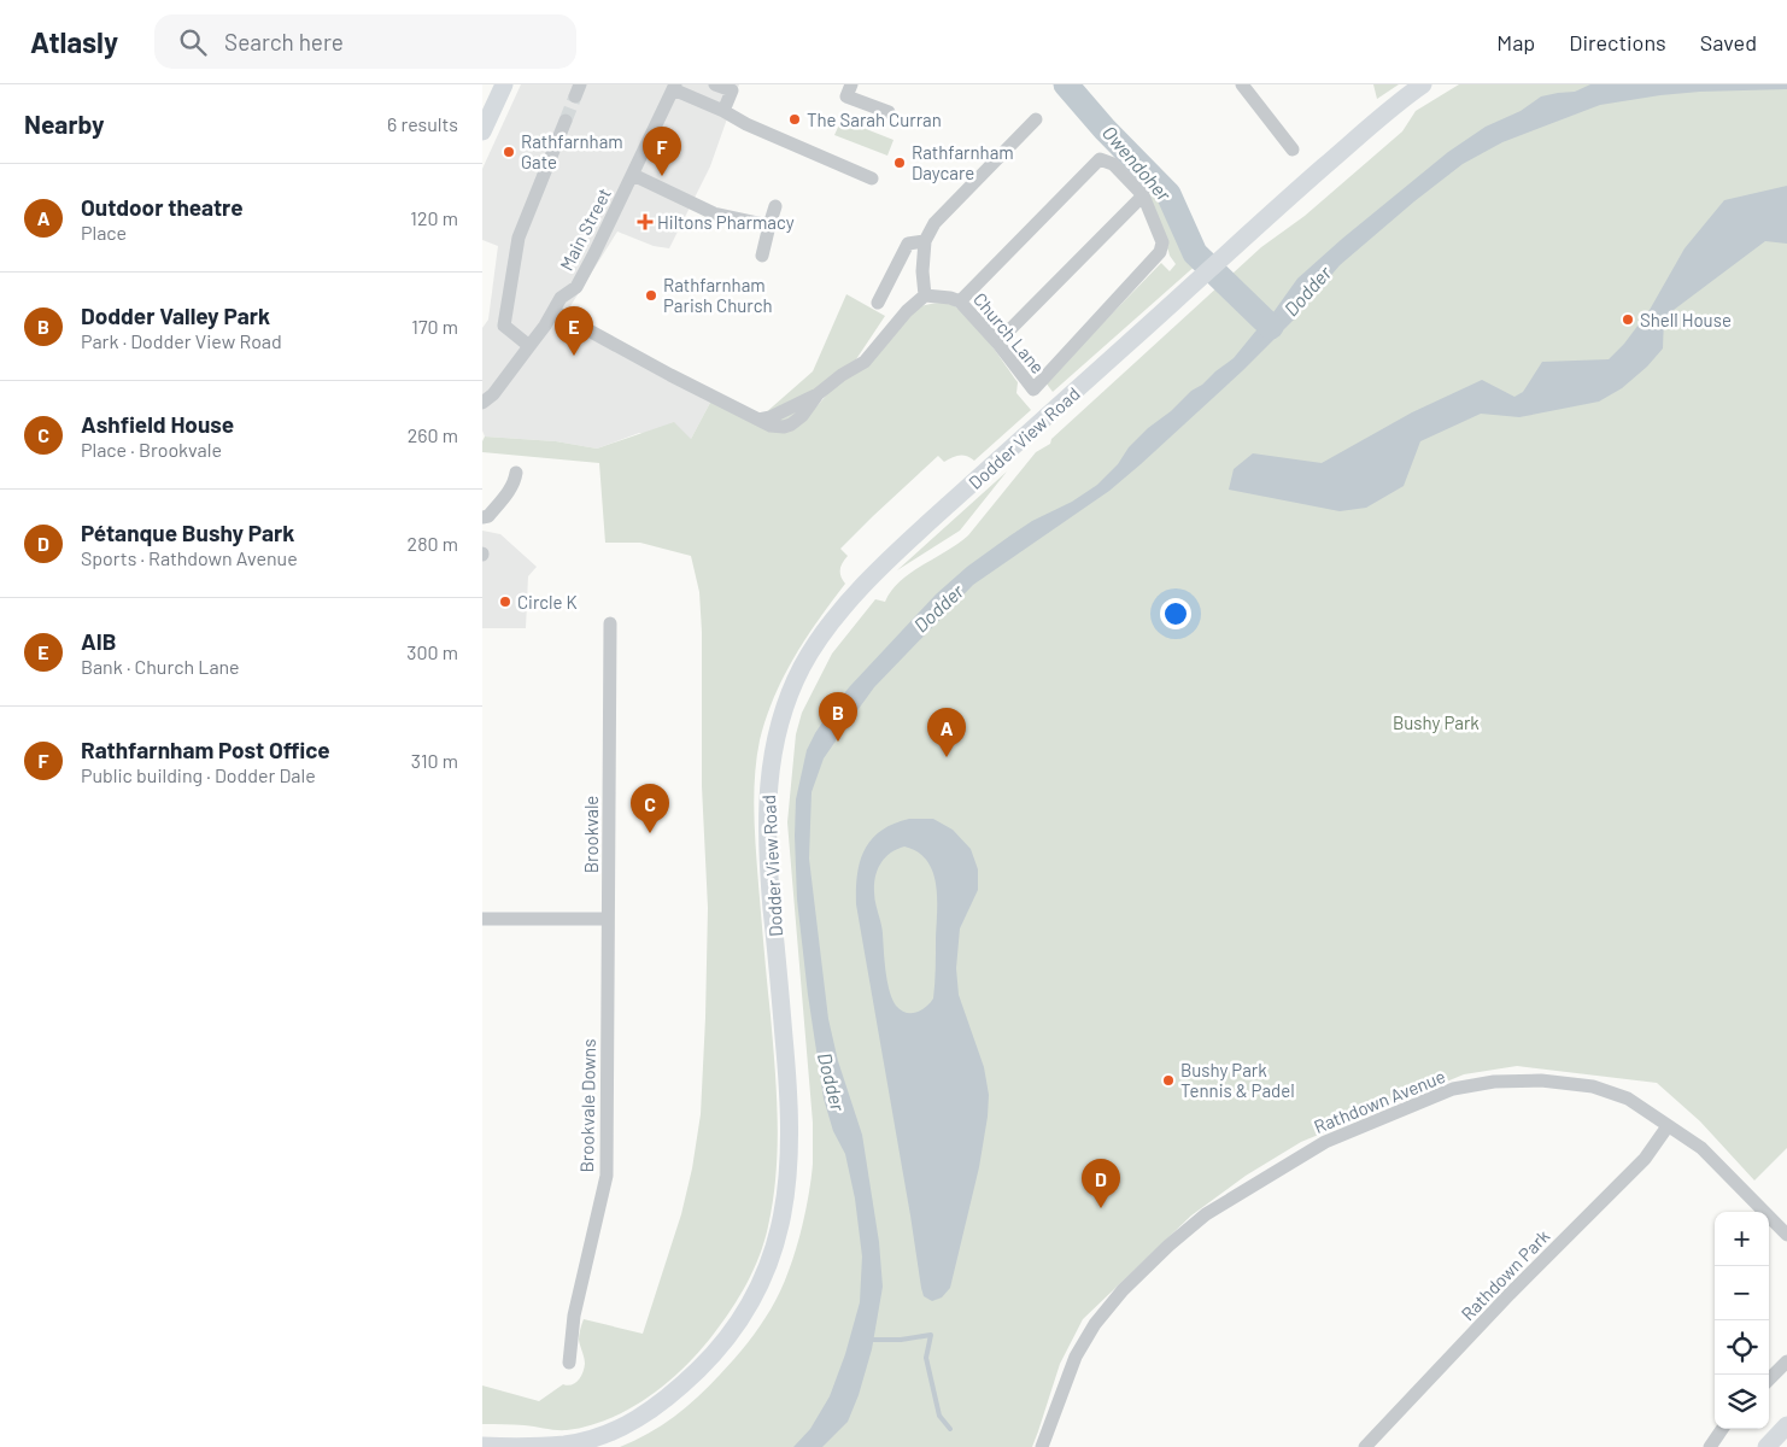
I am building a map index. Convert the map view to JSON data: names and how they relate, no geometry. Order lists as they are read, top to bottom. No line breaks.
{"streets":{"main road":["Dodder View Road"],"street":["Main Street","Church Lane","Brookvale","Rathdown Avenue","Brookvale Downs","Rathdown Park"]},"crossings":[["Brookvale","Brookvale Downs"],["Rathdown Avenue","Rathdown Park"]],"water":["Owendoher","Dodder"],"parks":["Bushy Park"],"places":{"other":["The Sarah Curran","Rathfarnham Gate","Rathfarnham Daycare","Rathfarnham Parish Church","Shell House","Circle K","Bushy Park Tennis & Padel"],"health":["Hiltons Pharmacy"]},"page":{"header":"Atlasly","search":"Search here","nav":["Map","Directions","Saved"],"heading":["Nearby","6 results"],"pins":["F","E","B","A","C","D"],"list":[{"mark":"A","name":"Outdoor theatre","note":"Place","value":"120 m"},{"mark":"B","name":"Dodder Valley Park","note":"Park · Dodder View Road","value":"170 m"},{"mark":"C","name":"Ashfield House","note":"Place · Brookvale","value":"260 m"},{"mark":"D","name":"Pétanque Bushy Park","note":"Sports · Rathdown Avenue","value":"280 m"},{"mark":"E","name":"AIB","note":"Bank · Church Lane","value":"300 m"},{"mark":"F","name":"Rathfarnham Post Office","note":"Public building · Dodder Dale","value":"310 m"}],"map_buttons":["+","−"]}}
